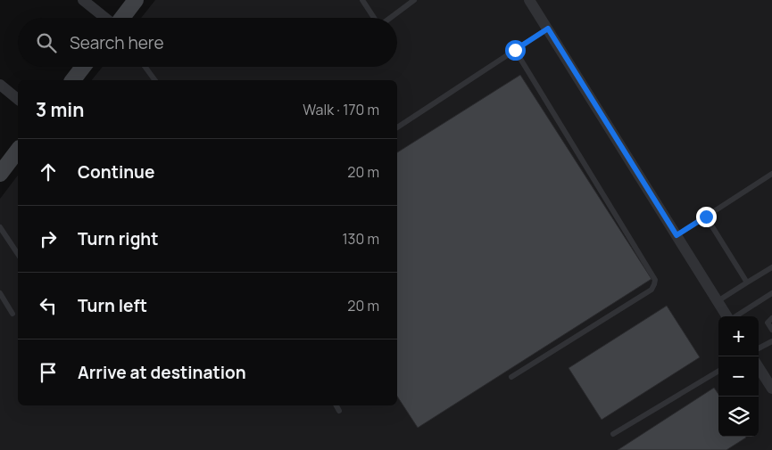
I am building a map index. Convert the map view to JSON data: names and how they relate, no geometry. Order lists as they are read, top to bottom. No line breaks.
{"page":{"search":"Search here","heading":["3 min","Walk · 170 m"],"list":[["Continue","20 m"],["Turn right","130 m"],["Turn left","20 m"],"Arrive at destination"],"map_buttons":["+","−"]}}
